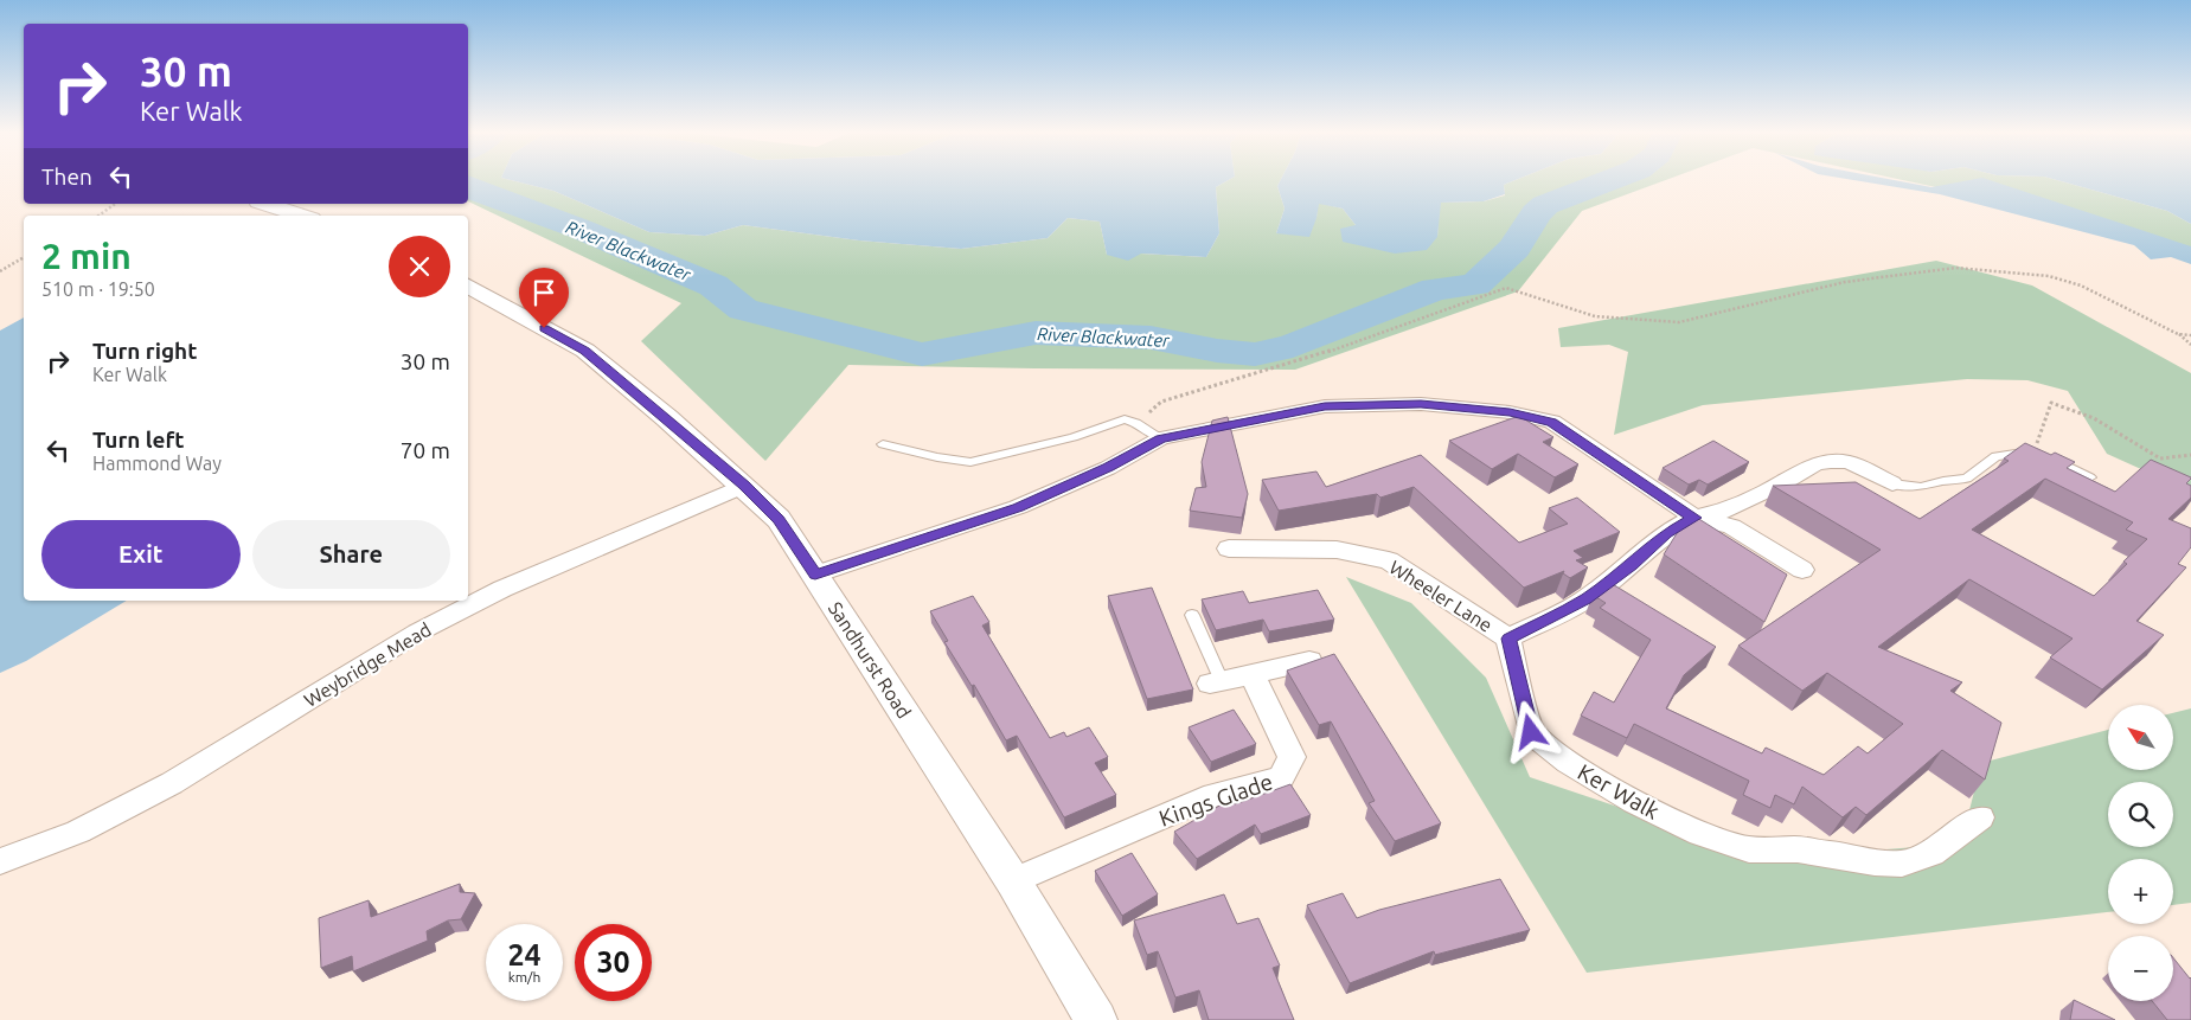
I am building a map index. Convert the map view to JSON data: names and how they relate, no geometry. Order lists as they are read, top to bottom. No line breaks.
{"streets":{"street":["Wheeler Lane","Sandhurst Road","Weybridge Mead","Ker Walk","Kings Glade"]},"crossings":[["Wheeler Lane","Ker Walk"],["Sandhurst Road","Weybridge Mead"],["Sandhurst Road","Kings Glade"]],"water":["River Blackwater"],"north":"top left","page":{"turn":["30 m","Ker Walk"],"then":"Then","heading":["2 min","510 m · 19:50"],"list":[{"name":"Turn right","note":"Ker Walk","value":"30 m"},{"name":"Turn left","note":"Hammond Way","value":"70 m"}],"buttons":["Exit","Share"],"map_buttons":["+","−"],"speed":"24 km/h","limit":"30"}}
